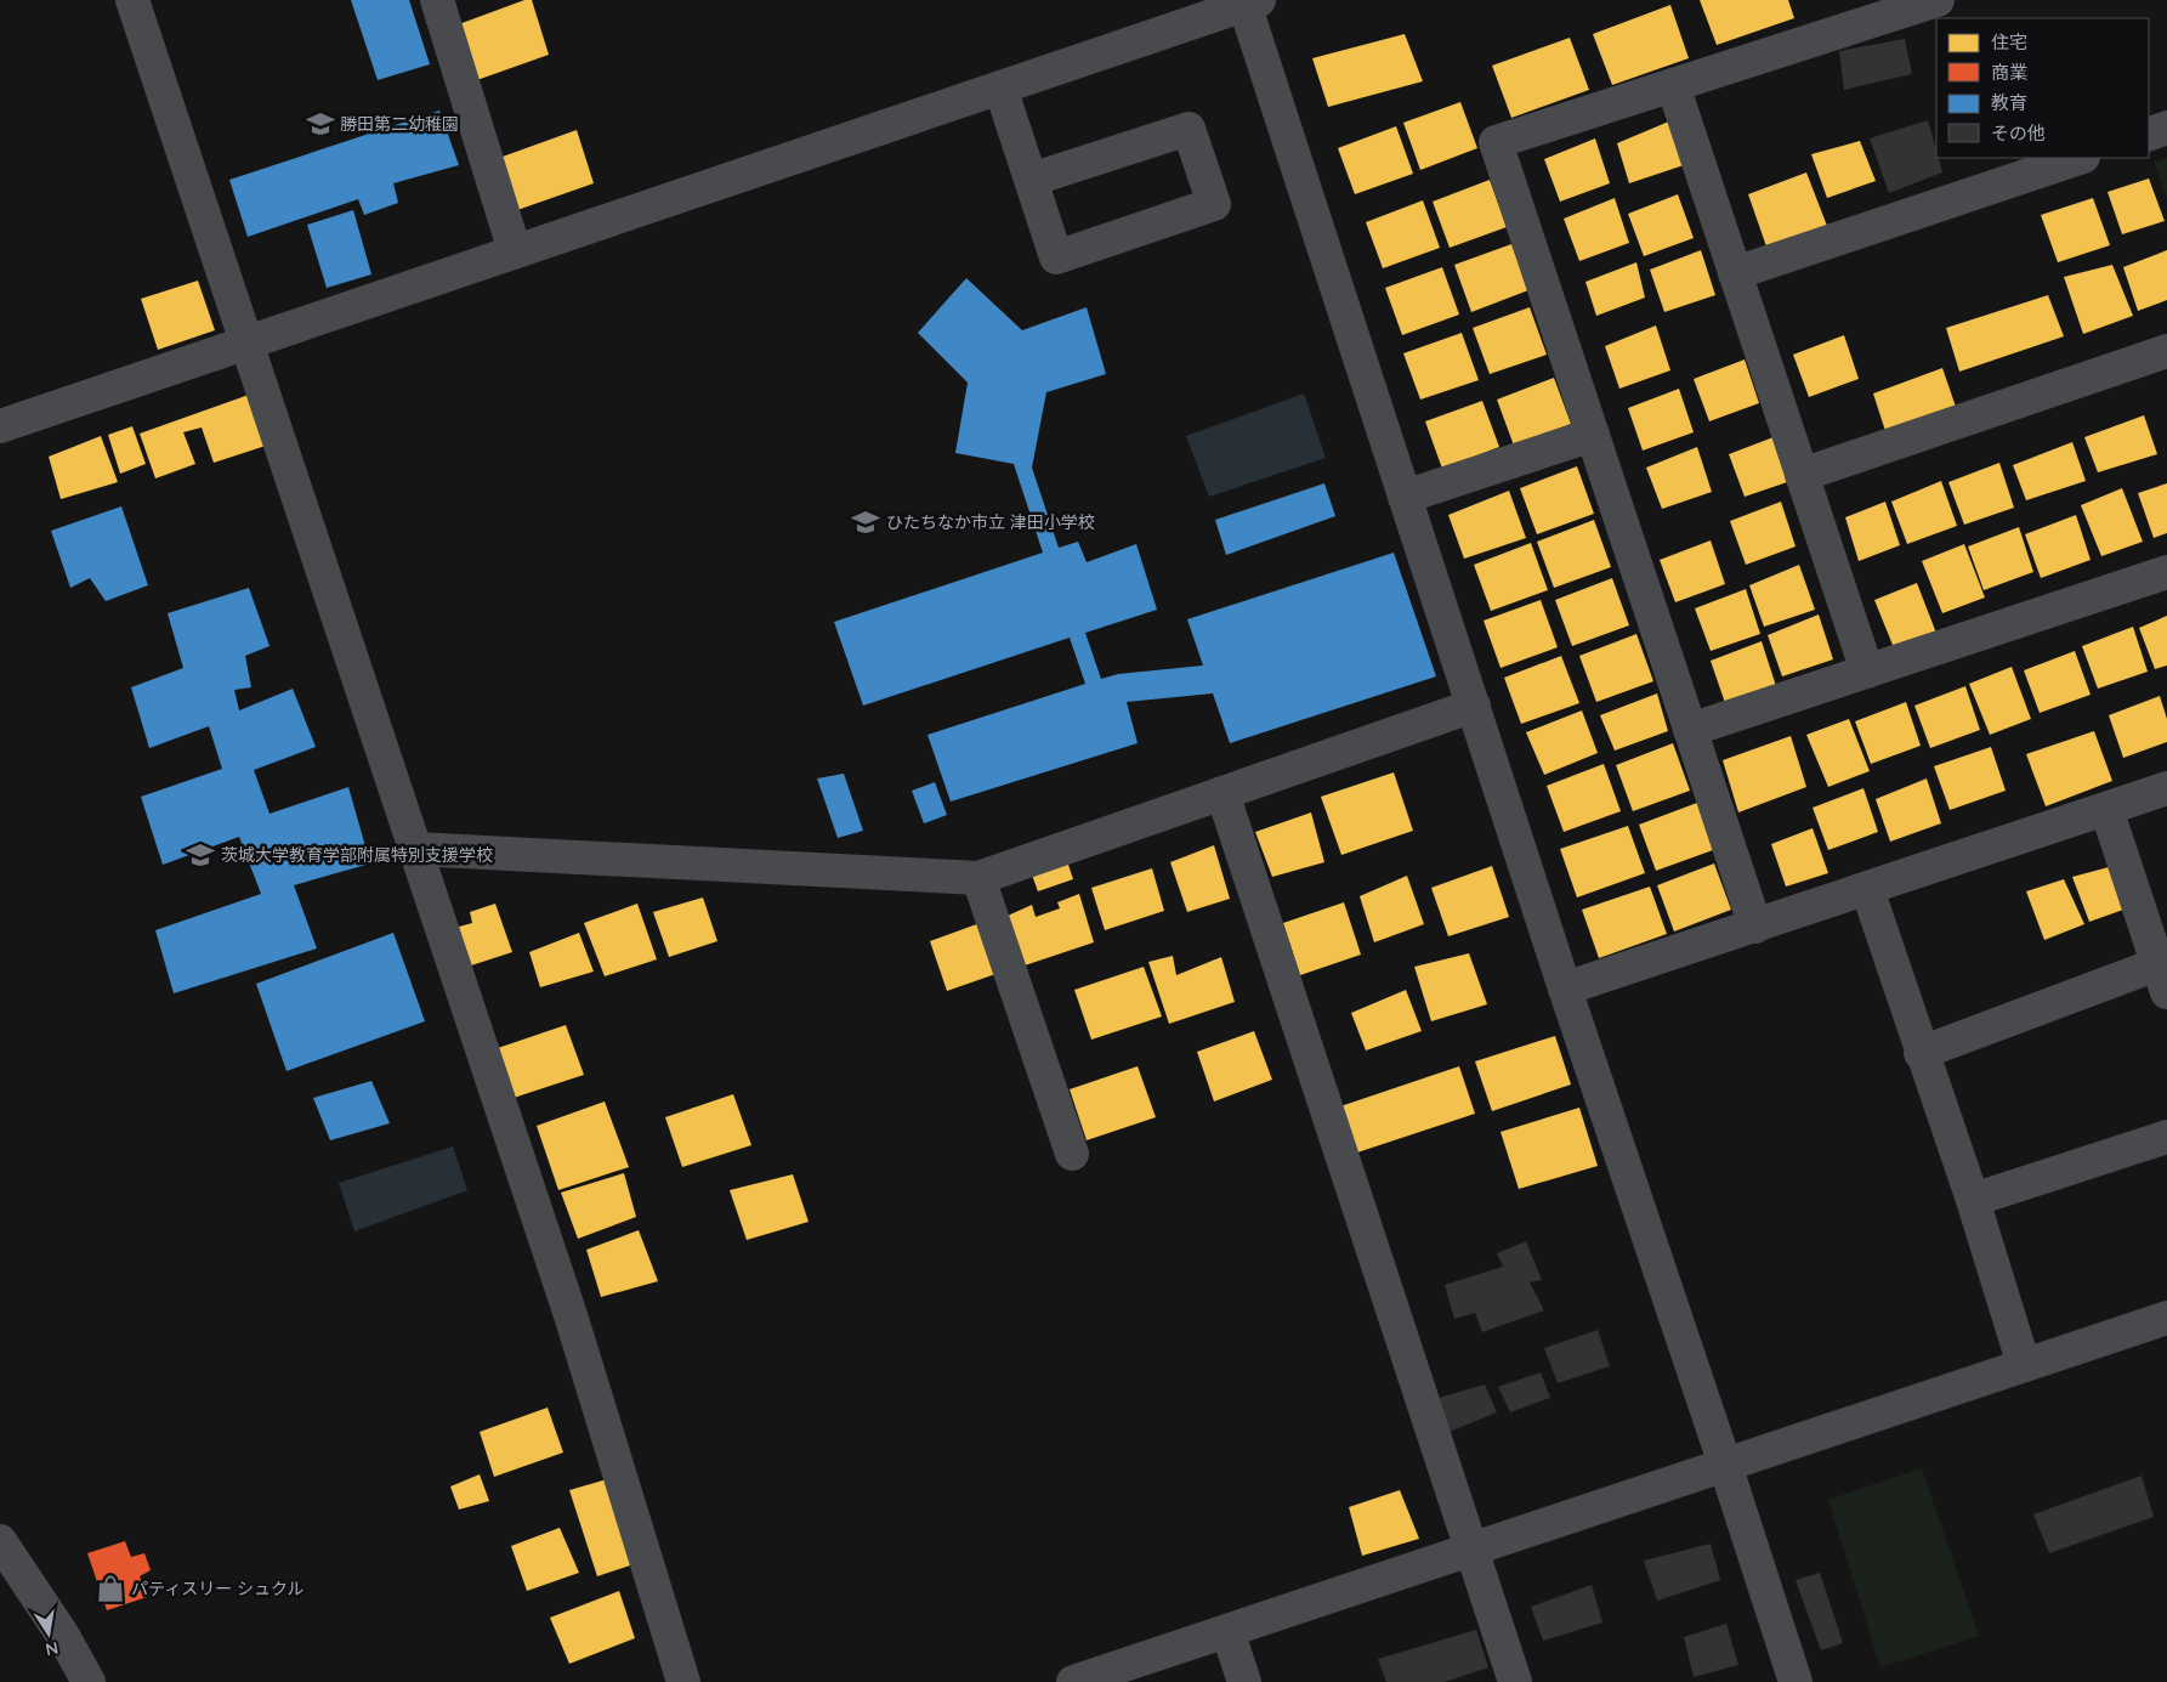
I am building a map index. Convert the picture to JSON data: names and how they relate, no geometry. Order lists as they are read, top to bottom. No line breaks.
{"places":{"school or university":["勝田第二幼稚園","ひたちなか市立 津田小学校","茨城大学教育学部附属特別支援学校"],"shop":["パティスリー シュクル"]},"legend":["住宅","商業","教育","その他"],"north":"bottom"}
